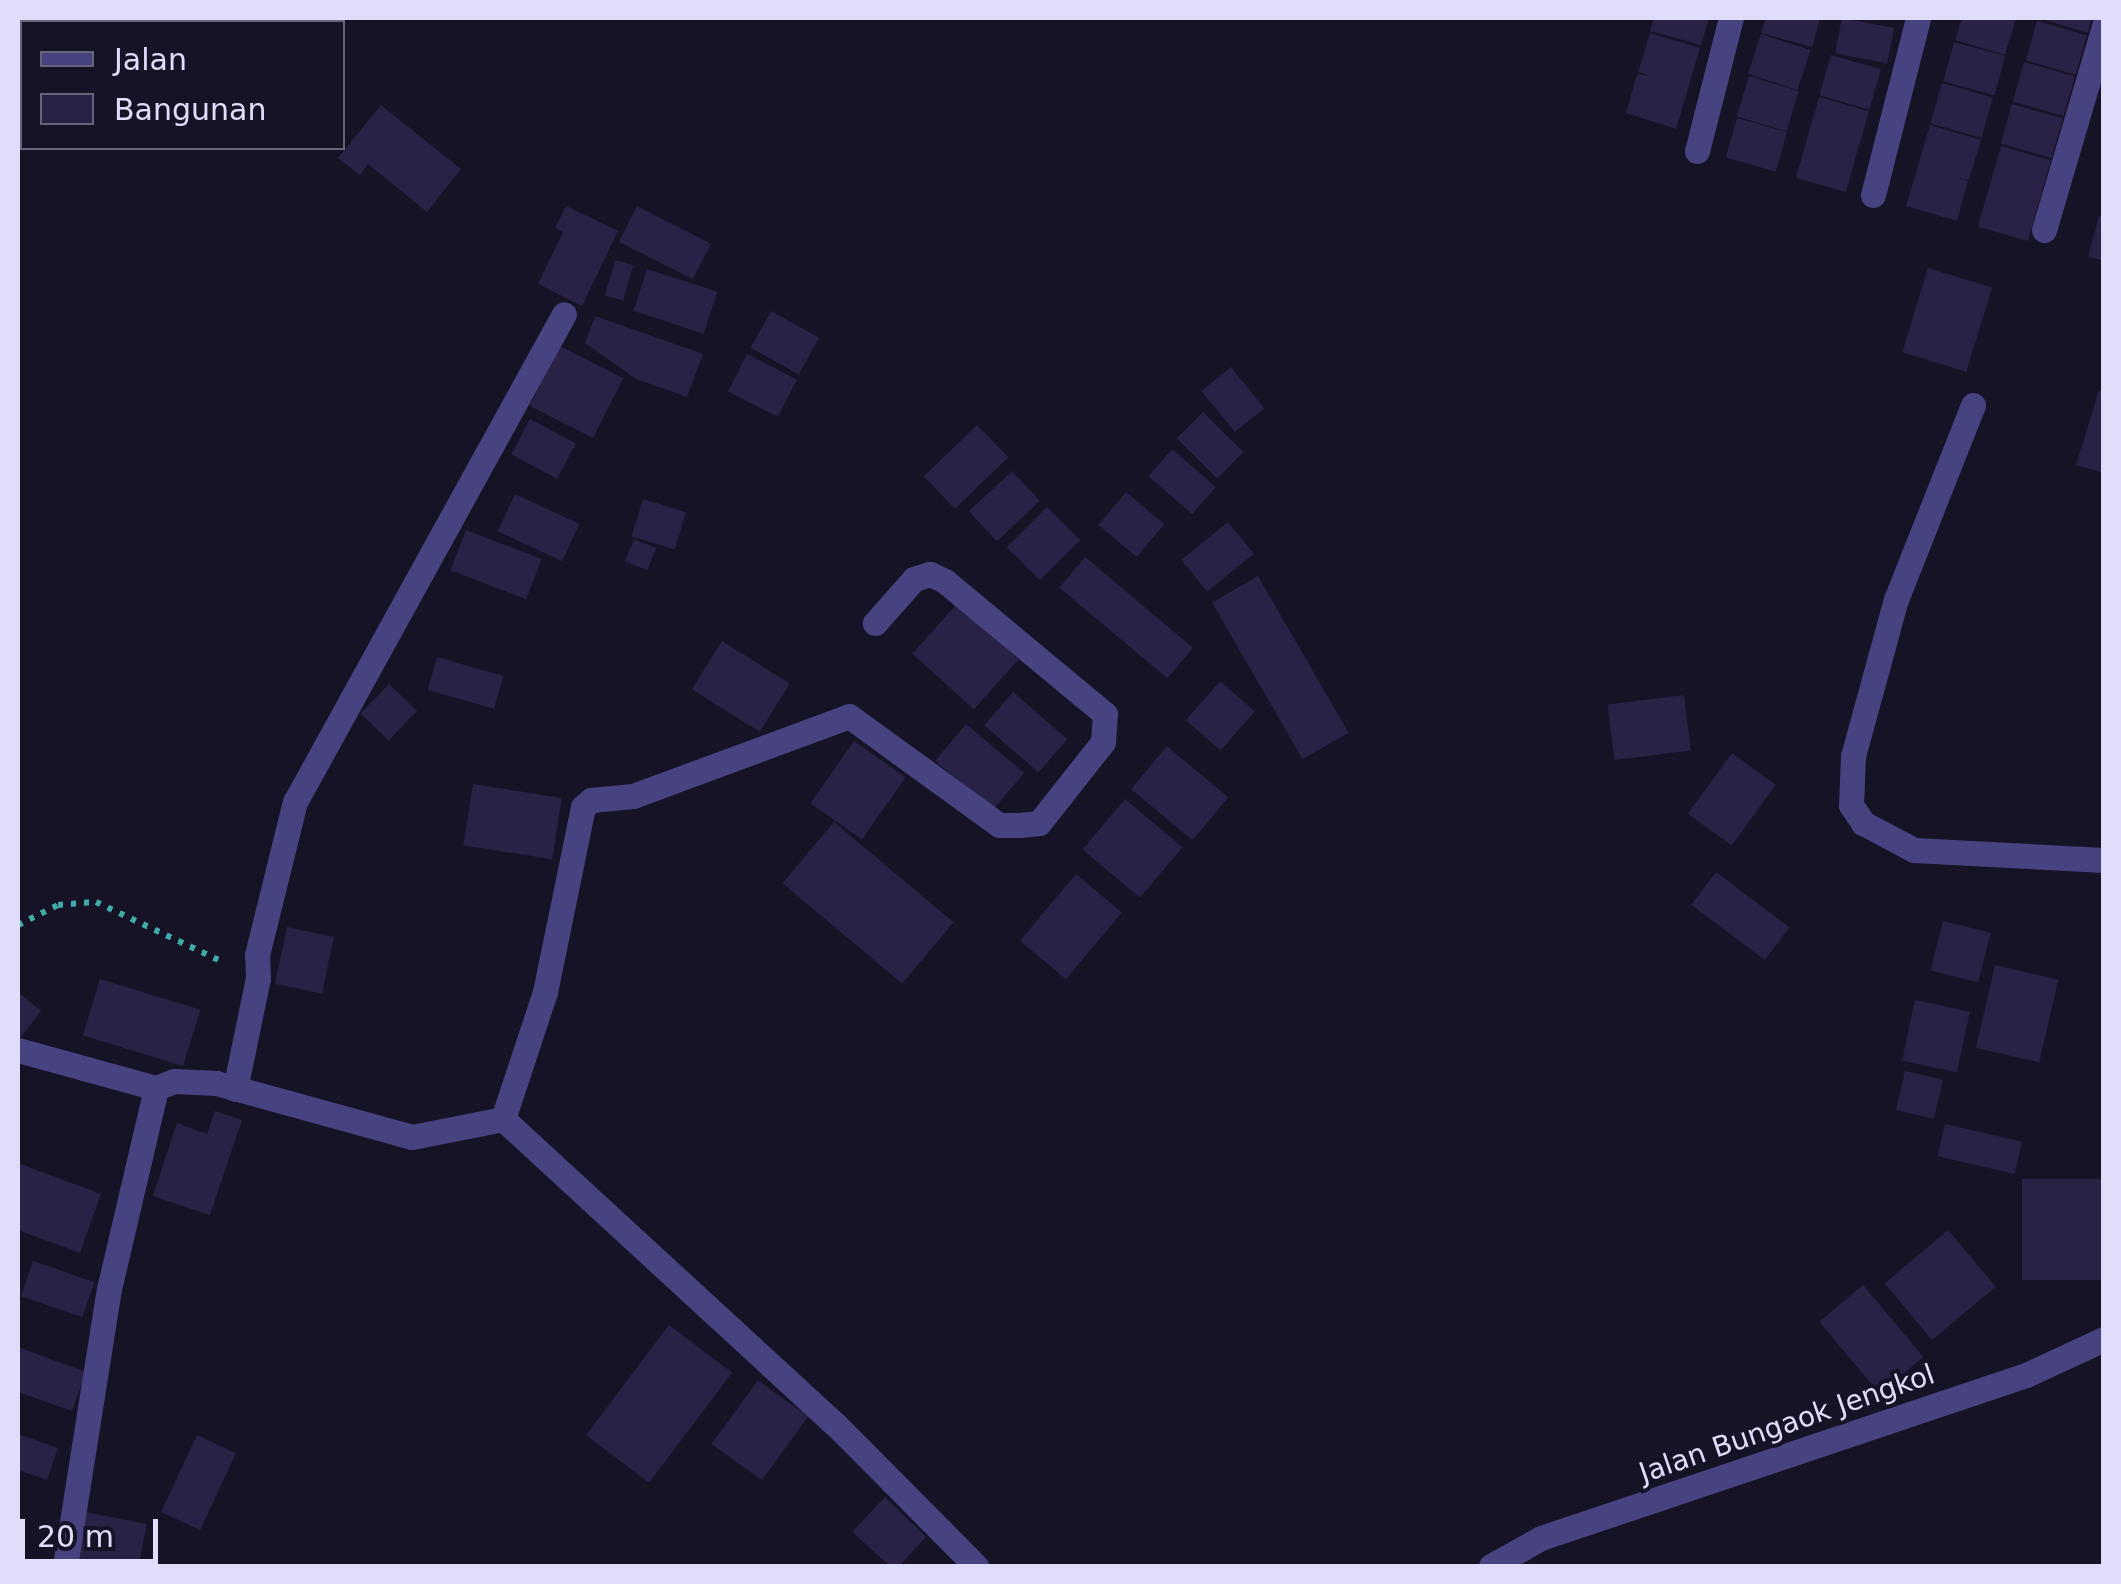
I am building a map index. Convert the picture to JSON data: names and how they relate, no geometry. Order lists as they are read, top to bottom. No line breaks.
{"streets":{"street":["Jalan Bungaok Jengkol"]},"legend":["Jalan","Bangunan"],"scale_bar":"20 m"}
